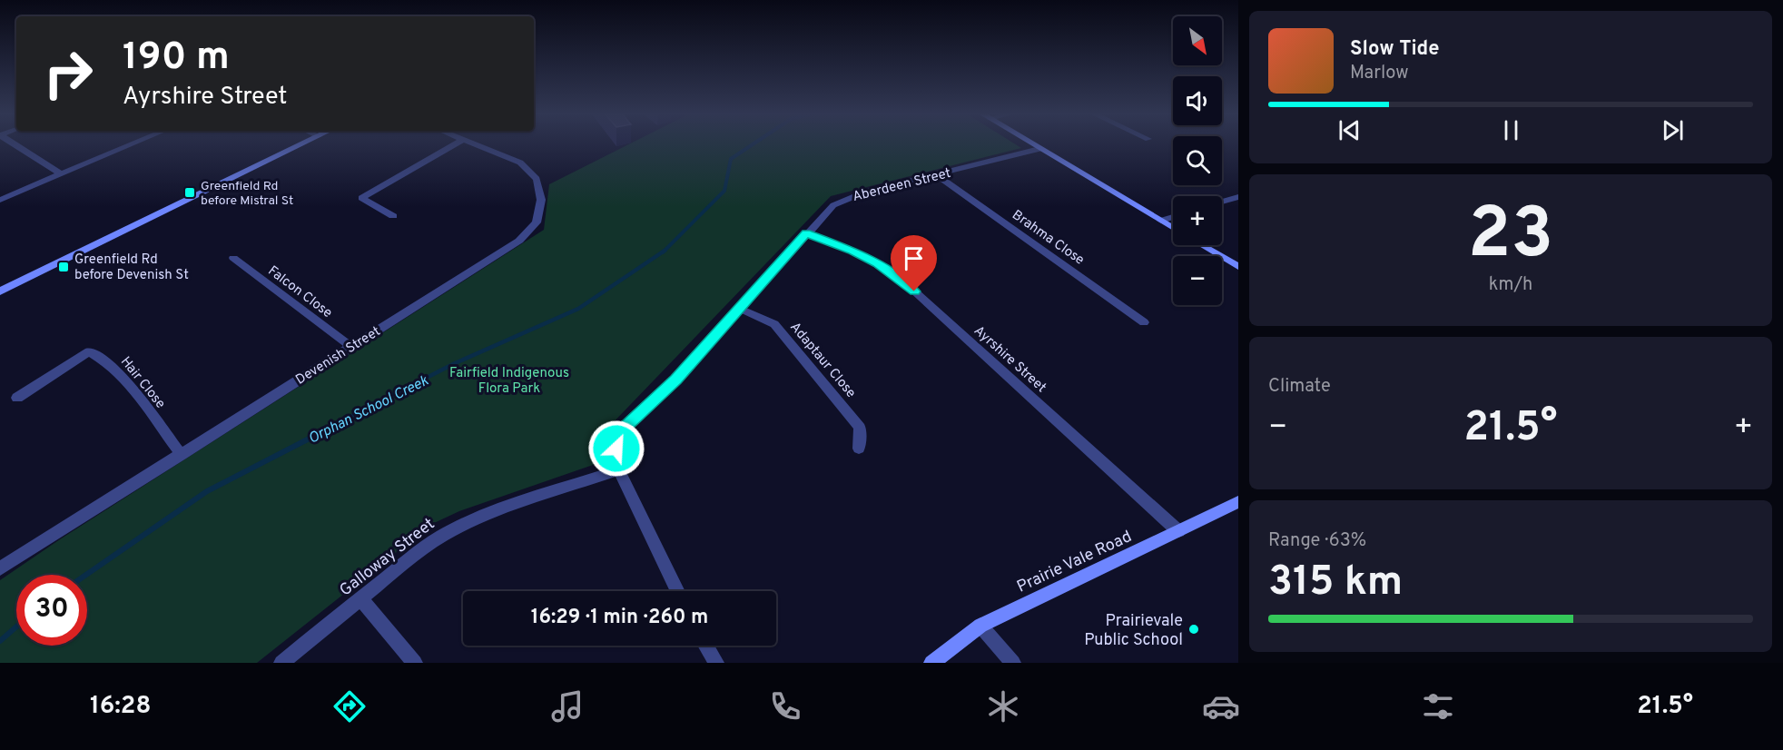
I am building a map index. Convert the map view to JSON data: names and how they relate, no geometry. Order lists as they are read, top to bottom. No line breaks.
{"streets":{"street":["Aberdeen Street","Brahma Close","Falcon Close","Devenish Street","Ayrshire Street","Adaptaur Close","Hair Close","Galloway Street","Prairie Vale Road"]},"crossings":[["Aberdeen Street","Brahma Close"],["Aberdeen Street","Ayrshire Street"],["Aberdeen Street","Adaptaur Close"],["Aberdeen Street","Galloway Street"],["Falcon Close","Devenish Street"],["Devenish Street","Hair Close"],["Ayrshire Street","Prairie Vale Road"]],"water":["Orphan School Creek"],"parks":["Fairfield Indigenous Flora Park"],"places":{"transit":["Greenfield Rd before Mistral St","Greenfield Rd before Devenish St"],"other":["Prairievale Public School"]},"north":"bottom right","page":{"map_buttons":["+","−"],"turn":["190 m","Ayrshire Street"],"song":["Slow Tide","Marlow"],"tile":[["23","km/h"],"Climate",["Range · 63%","315 km"]],"heat":["−","21.5°","+"],"limit":"30","trip":"16:29 · 1 min · 260 m","tabs":["16:28","21.5°"]}}
